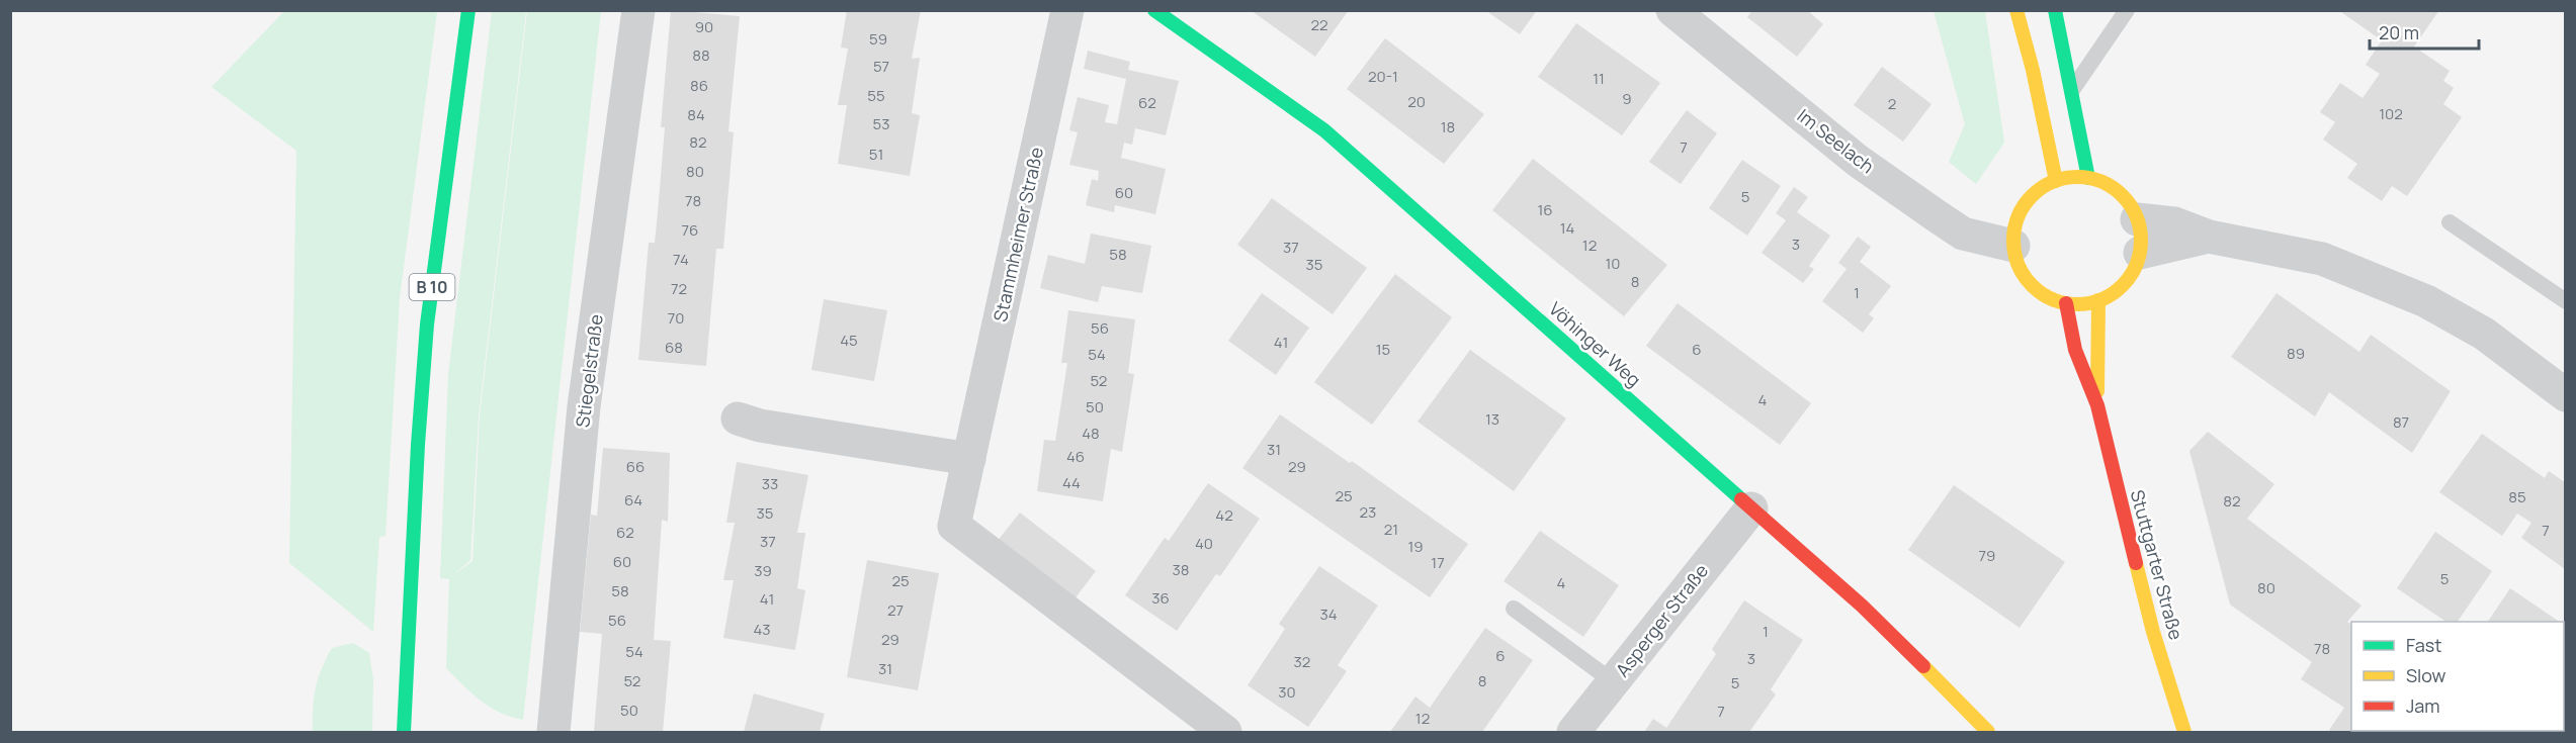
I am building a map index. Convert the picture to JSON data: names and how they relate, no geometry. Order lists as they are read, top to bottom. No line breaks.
{"streets":{"street":["Im Seelach","Stammheimer Straße","B 10","Vöhinger Weg","Stiegelstraße","Stuttgarter Straße","Asperger Straße"]},"crossings":[["Im Seelach","Stuttgarter Straße"],["Vöhinger Weg","Asperger Straße"]],"house_numbers":["22","90","59","88","57","20-1","11","86","55","9","20","62","2","102","84","53","18","82","7","51","80","60","5","78","16","14","76","3","12","37","58","74","10","35","8","72","1","70","56","45","41","68","15","6","89","54","52","4","50","13","87","48","31","46","66","29","44","33","25","85","64","82","23","35","42","21","7","62","37","40","19","79","60","17","38","39","5","25","4","80","58","36","41","27","34","56","43","1","29","78","54","6","3","32","31","52","8","5","30","50","7","12"],"legend":["Fast","Slow","Jam"],"scale_bar":"20 m"}
